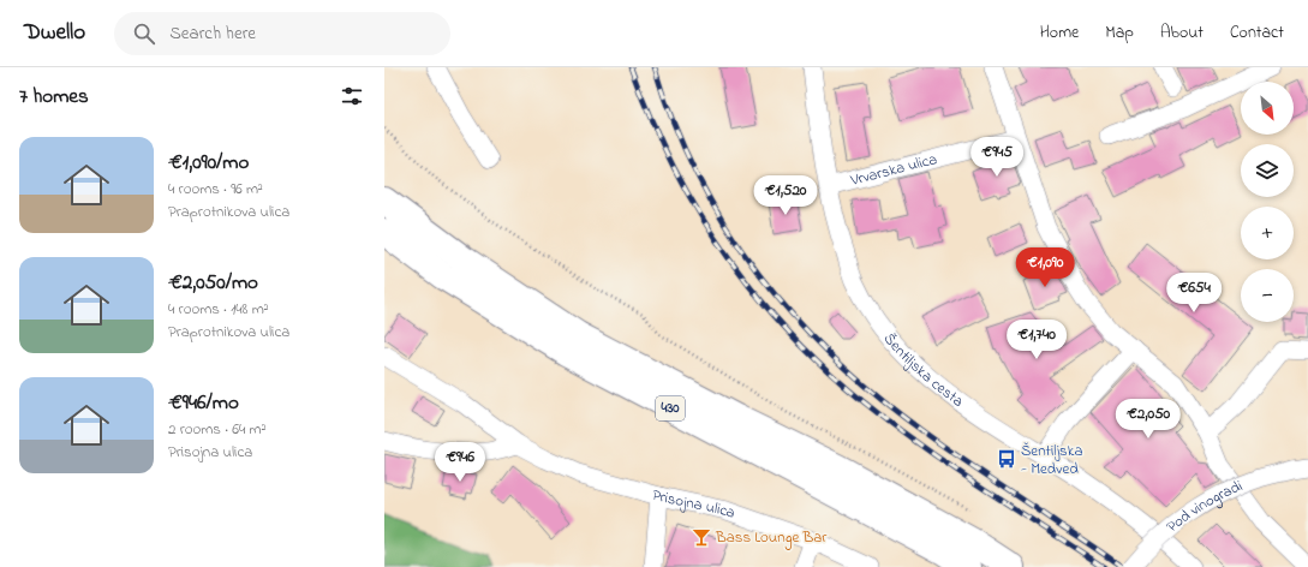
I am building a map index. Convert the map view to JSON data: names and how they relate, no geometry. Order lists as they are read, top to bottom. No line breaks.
{"streets":{"highway":["430"],"street":["Vrvarska ulica","Šentiljska cesta","Prisojna ulica","Pod vinogradi"]},"crossings":[["Vrvarska ulica","Šentiljska cesta"]],"places":{"bus stop":["Šentiljska - Medved"],"bar":["Bass Lounge Bar"]},"north":"bottom right","page":{"header":"Dwello","search":"Search here","nav":["Home","Map","About","Contact"],"heading":"7 homes","map_buttons":["+","−"],"list":[{"name":"€1,090/mo","note":"4 rooms · 96 m² · Praprotnikova ulica"},{"name":"€2,050/mo","note":"4 rooms · 148 m² · Praprotnikova ulica"},{"name":"€946/mo","note":"2 rooms · 64 m² · Prisojna ulica"}],"price":["€945","€1,520","€1,090","€654","€1,740","€2,050","€946"]}}
